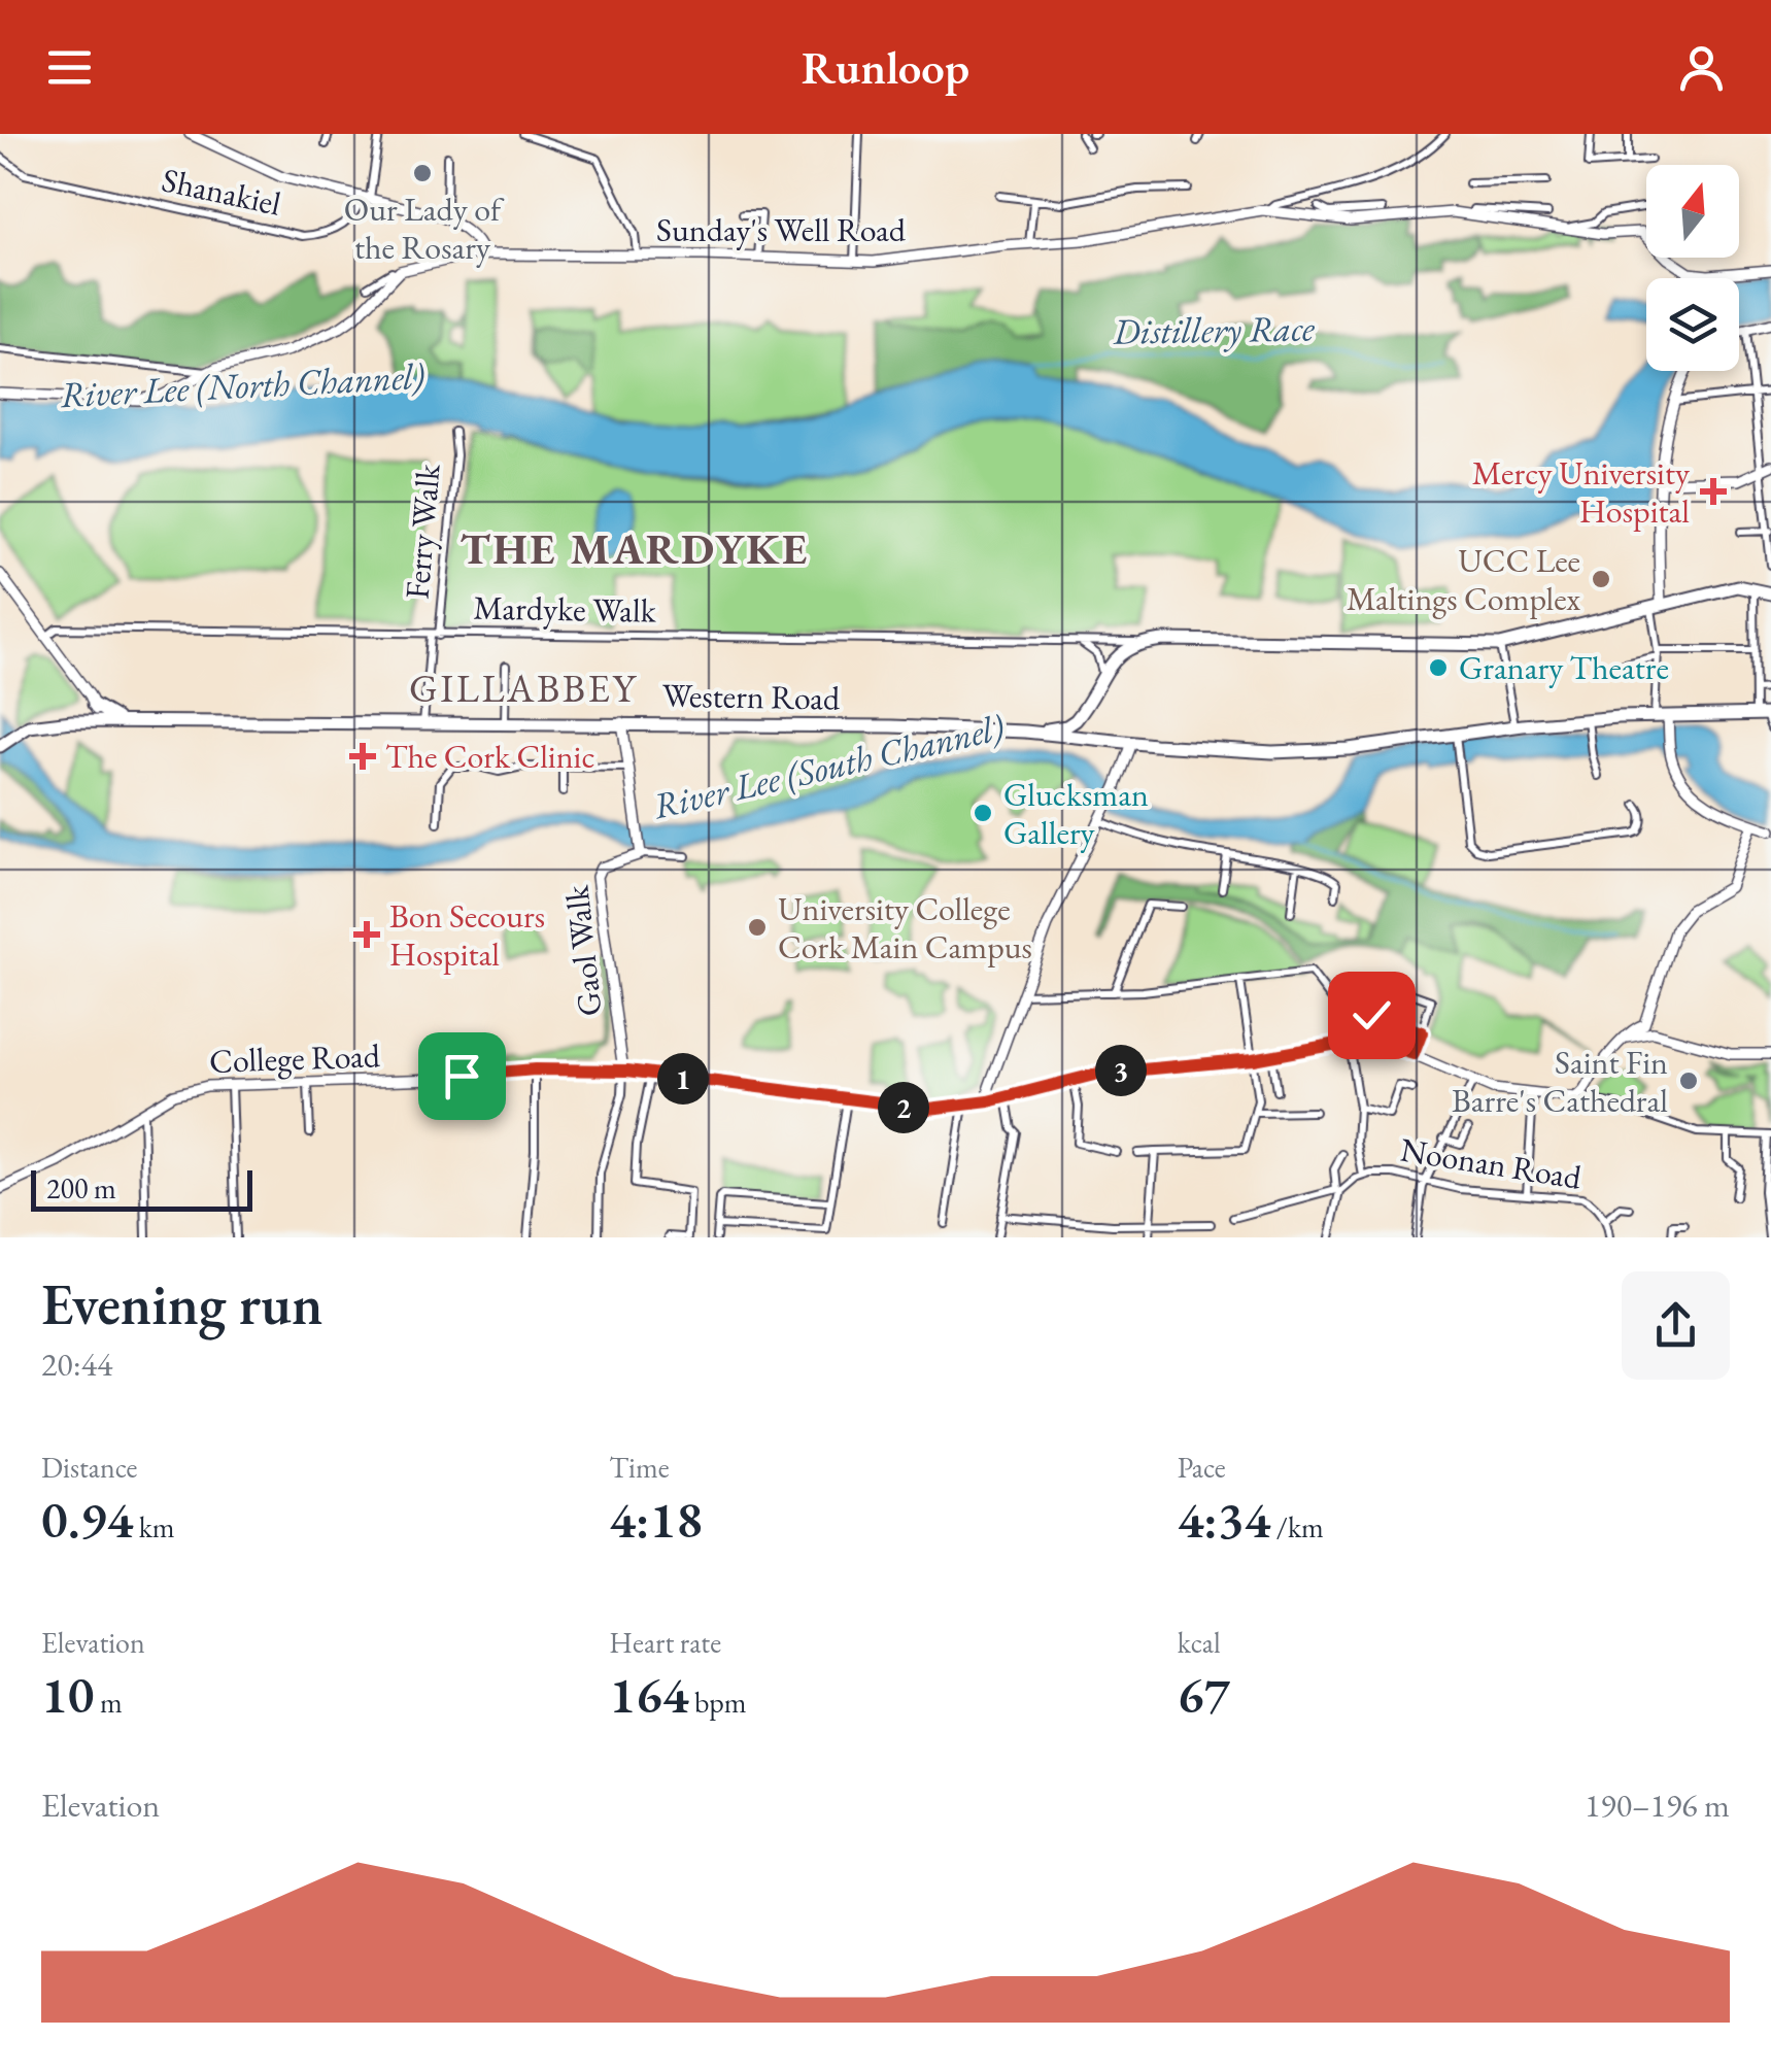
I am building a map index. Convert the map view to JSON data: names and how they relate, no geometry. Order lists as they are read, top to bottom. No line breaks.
{"streets":{"highway":["Mardyke Walk","Western Road"],"street":["Shanakiel","Sunday's Well Road","Ferry Walk","Gaol Walk","College Road","Noonan Road"]},"crossings":[["Ferry Walk","Mardyke Walk"],["Ferry Walk","Western Road"],["Gaol Walk","College Road"]],"districts":["THE MARDYKE","GILLABBEY"],"water":["Distillery Race","River Lee (North Channel)","River Lee (South Channel)"],"places":{"other":["Our Lady of the Rosary","UCC Lee Maltings Complex","Granary Theatre","Glucksman Gallery","University College Cork Main Campus","Saint Fin Barre's Cathedral"],"health":["Mercy University Hospital","The Cork Clinic","Bon Secours Hospital"]},"scale_bar":"200 m","north":"top","page":{"header":"Runloop","pins":["3","1","2"],"scale":"200 m","heading":["Evening run","20:44"],"stats":[["Distance","0.94 km"],["Time","4:18"],["Pace","4:34 /km"],["Elevation","10 m"],["Heart rate","164 bpm"],["kcal","67"]],"chart":["Elevation","190–196 m"]}}
